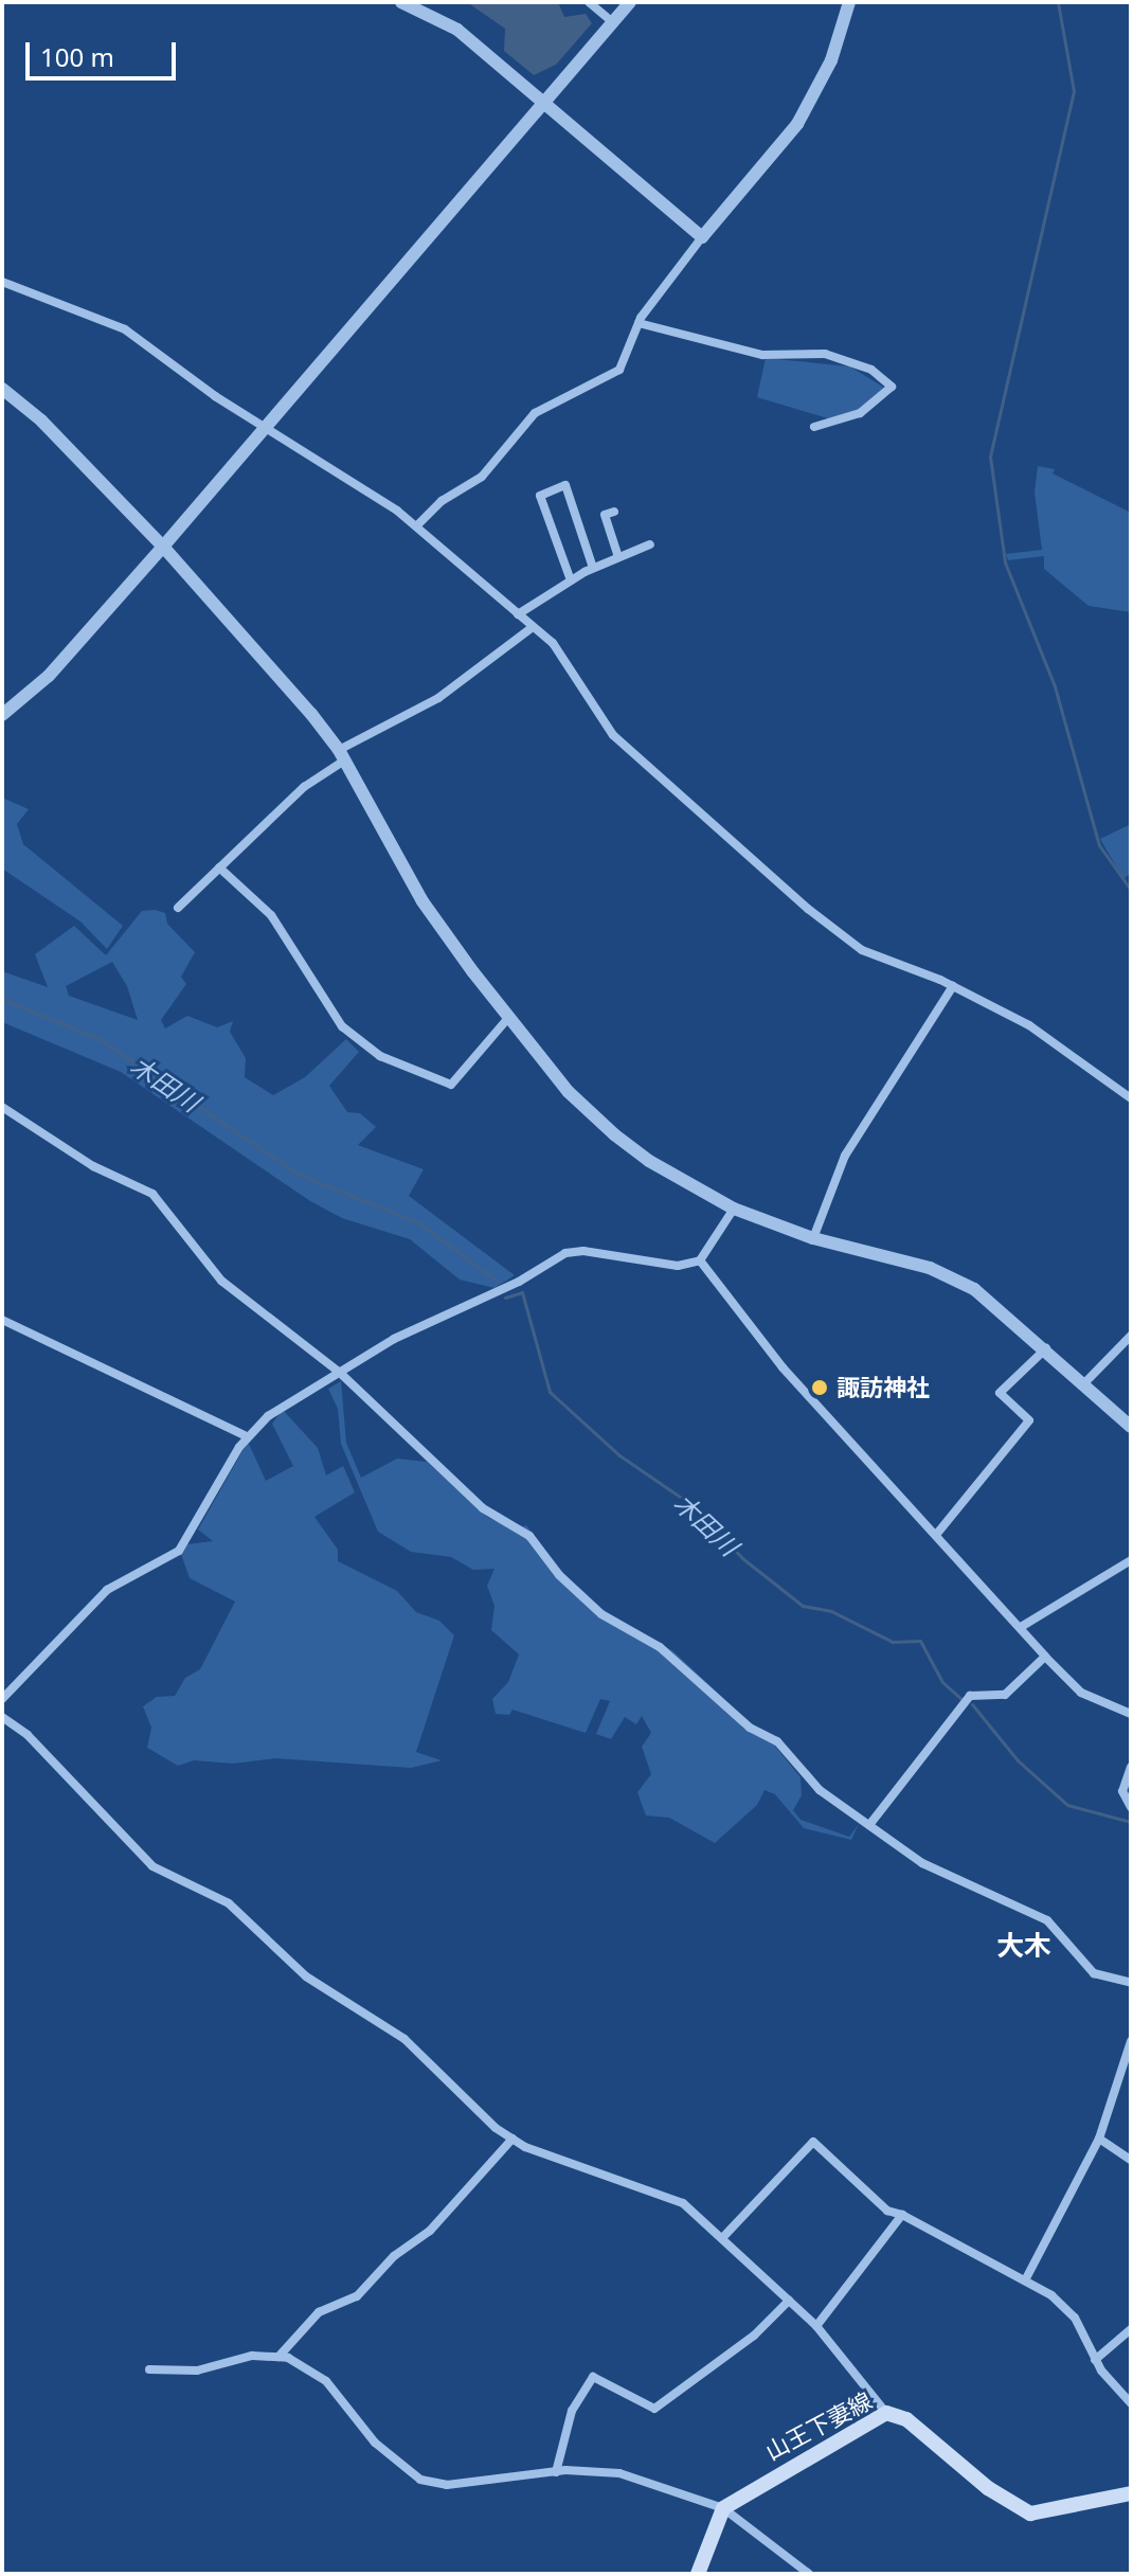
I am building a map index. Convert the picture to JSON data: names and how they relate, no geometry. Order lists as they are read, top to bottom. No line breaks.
{"streets":{"main road":["山王下妻線"]},"districts":["大木"],"water":["木田川"],"places":["諏訪神社"],"scale_bar":"100 m"}
